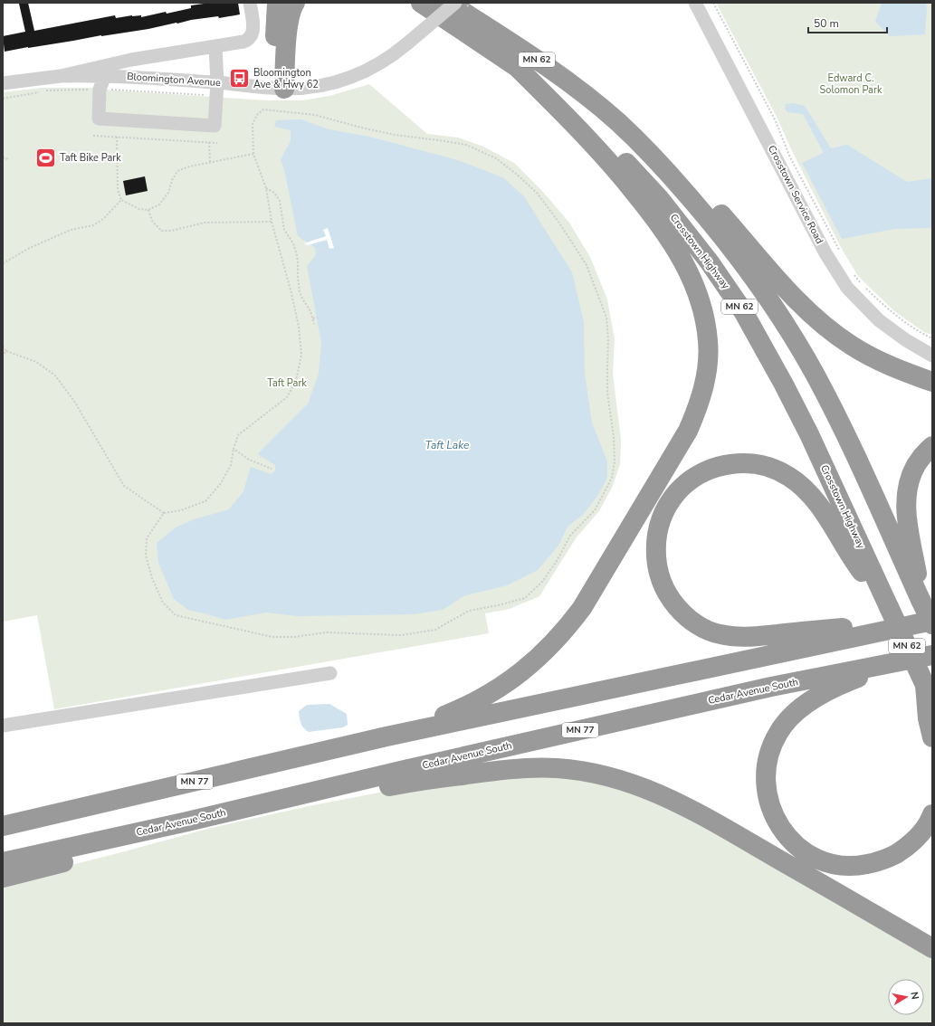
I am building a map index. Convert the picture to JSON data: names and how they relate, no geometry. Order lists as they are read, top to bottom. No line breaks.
{"streets":{"highway":["MN 62","Crosstown Highway","Cedar Avenue South","MN 77"],"street":["Bloomington Avenue","Crosstown Service Road"]},"water":["Taft Lake"],"parks":["Edward C. Solomon Park","Taft Park"],"places":{"bus stop":["Bloomington Ave & Hwy 62"],"sports":["Taft Bike Park"]},"scale_bar":"50 m","north":"right"}
